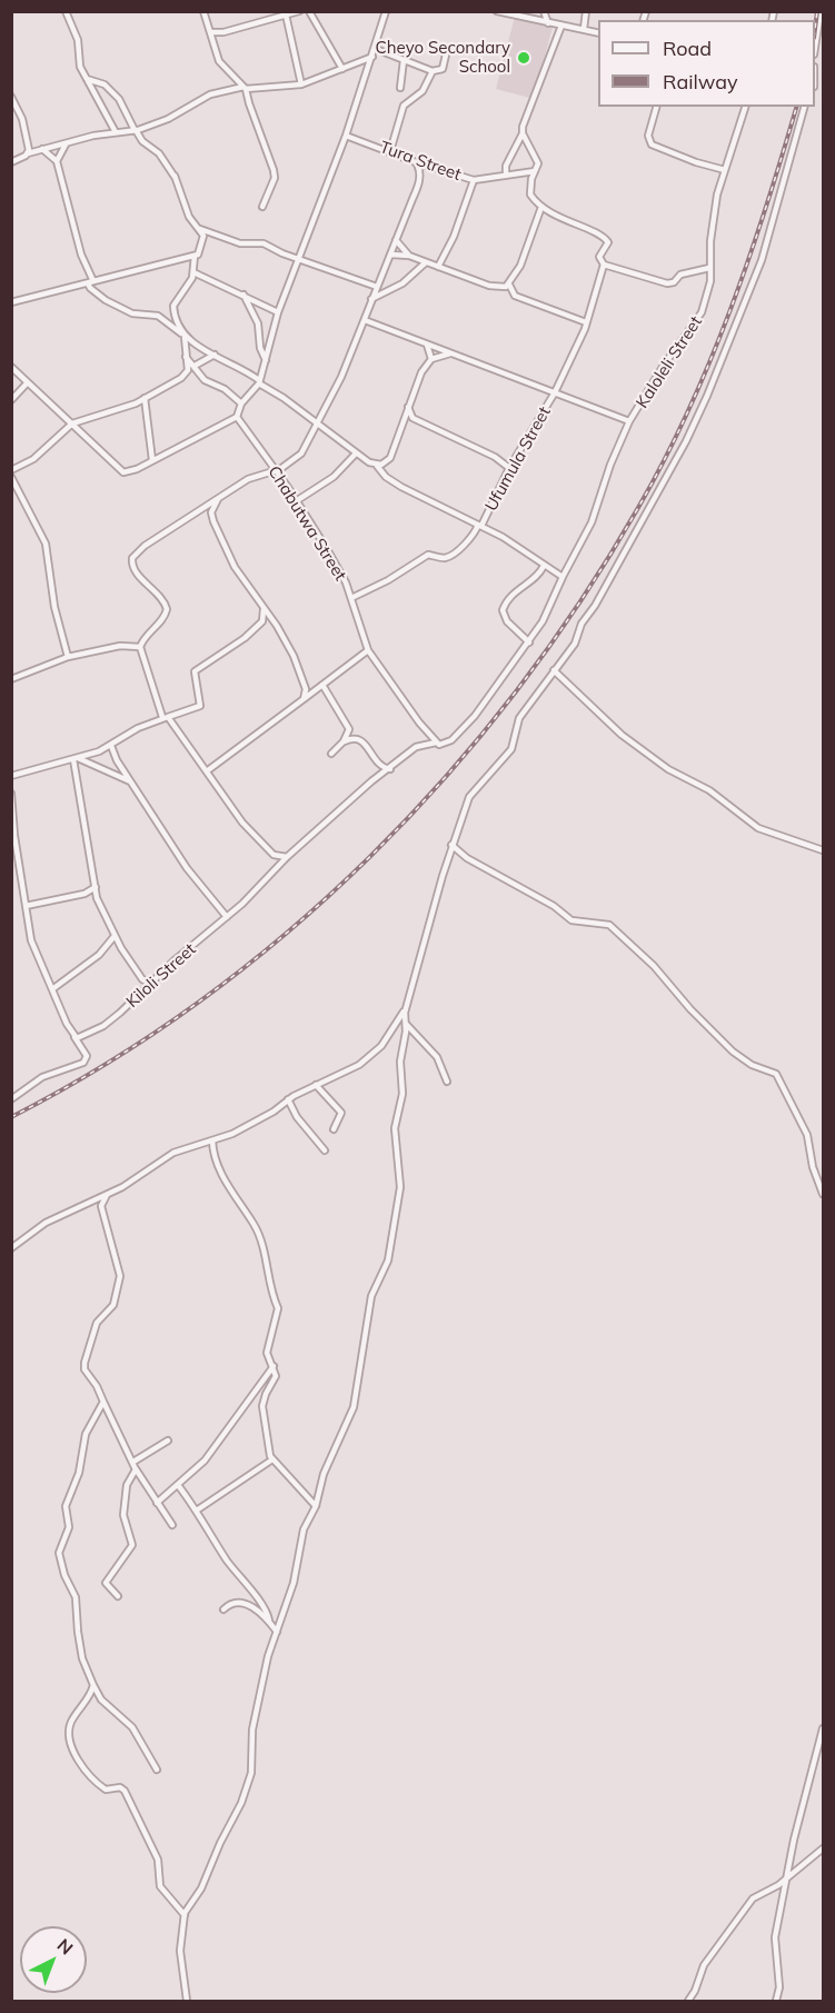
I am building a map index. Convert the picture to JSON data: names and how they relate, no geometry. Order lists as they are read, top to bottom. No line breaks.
{"streets":{"street":["Tura Street","Kaloleli Street","Ufumula Street","Chabutwa Street","Kiloli Street"]},"crossings":[["Kaloleli Street","Ufumula Street"],["Ufumula Street","Chabutwa Street"],["Chabutwa Street","Kiloli Street"]],"places":["Cheyo Secondary School"],"legend":["Road","Railway"],"north":"top right"}
